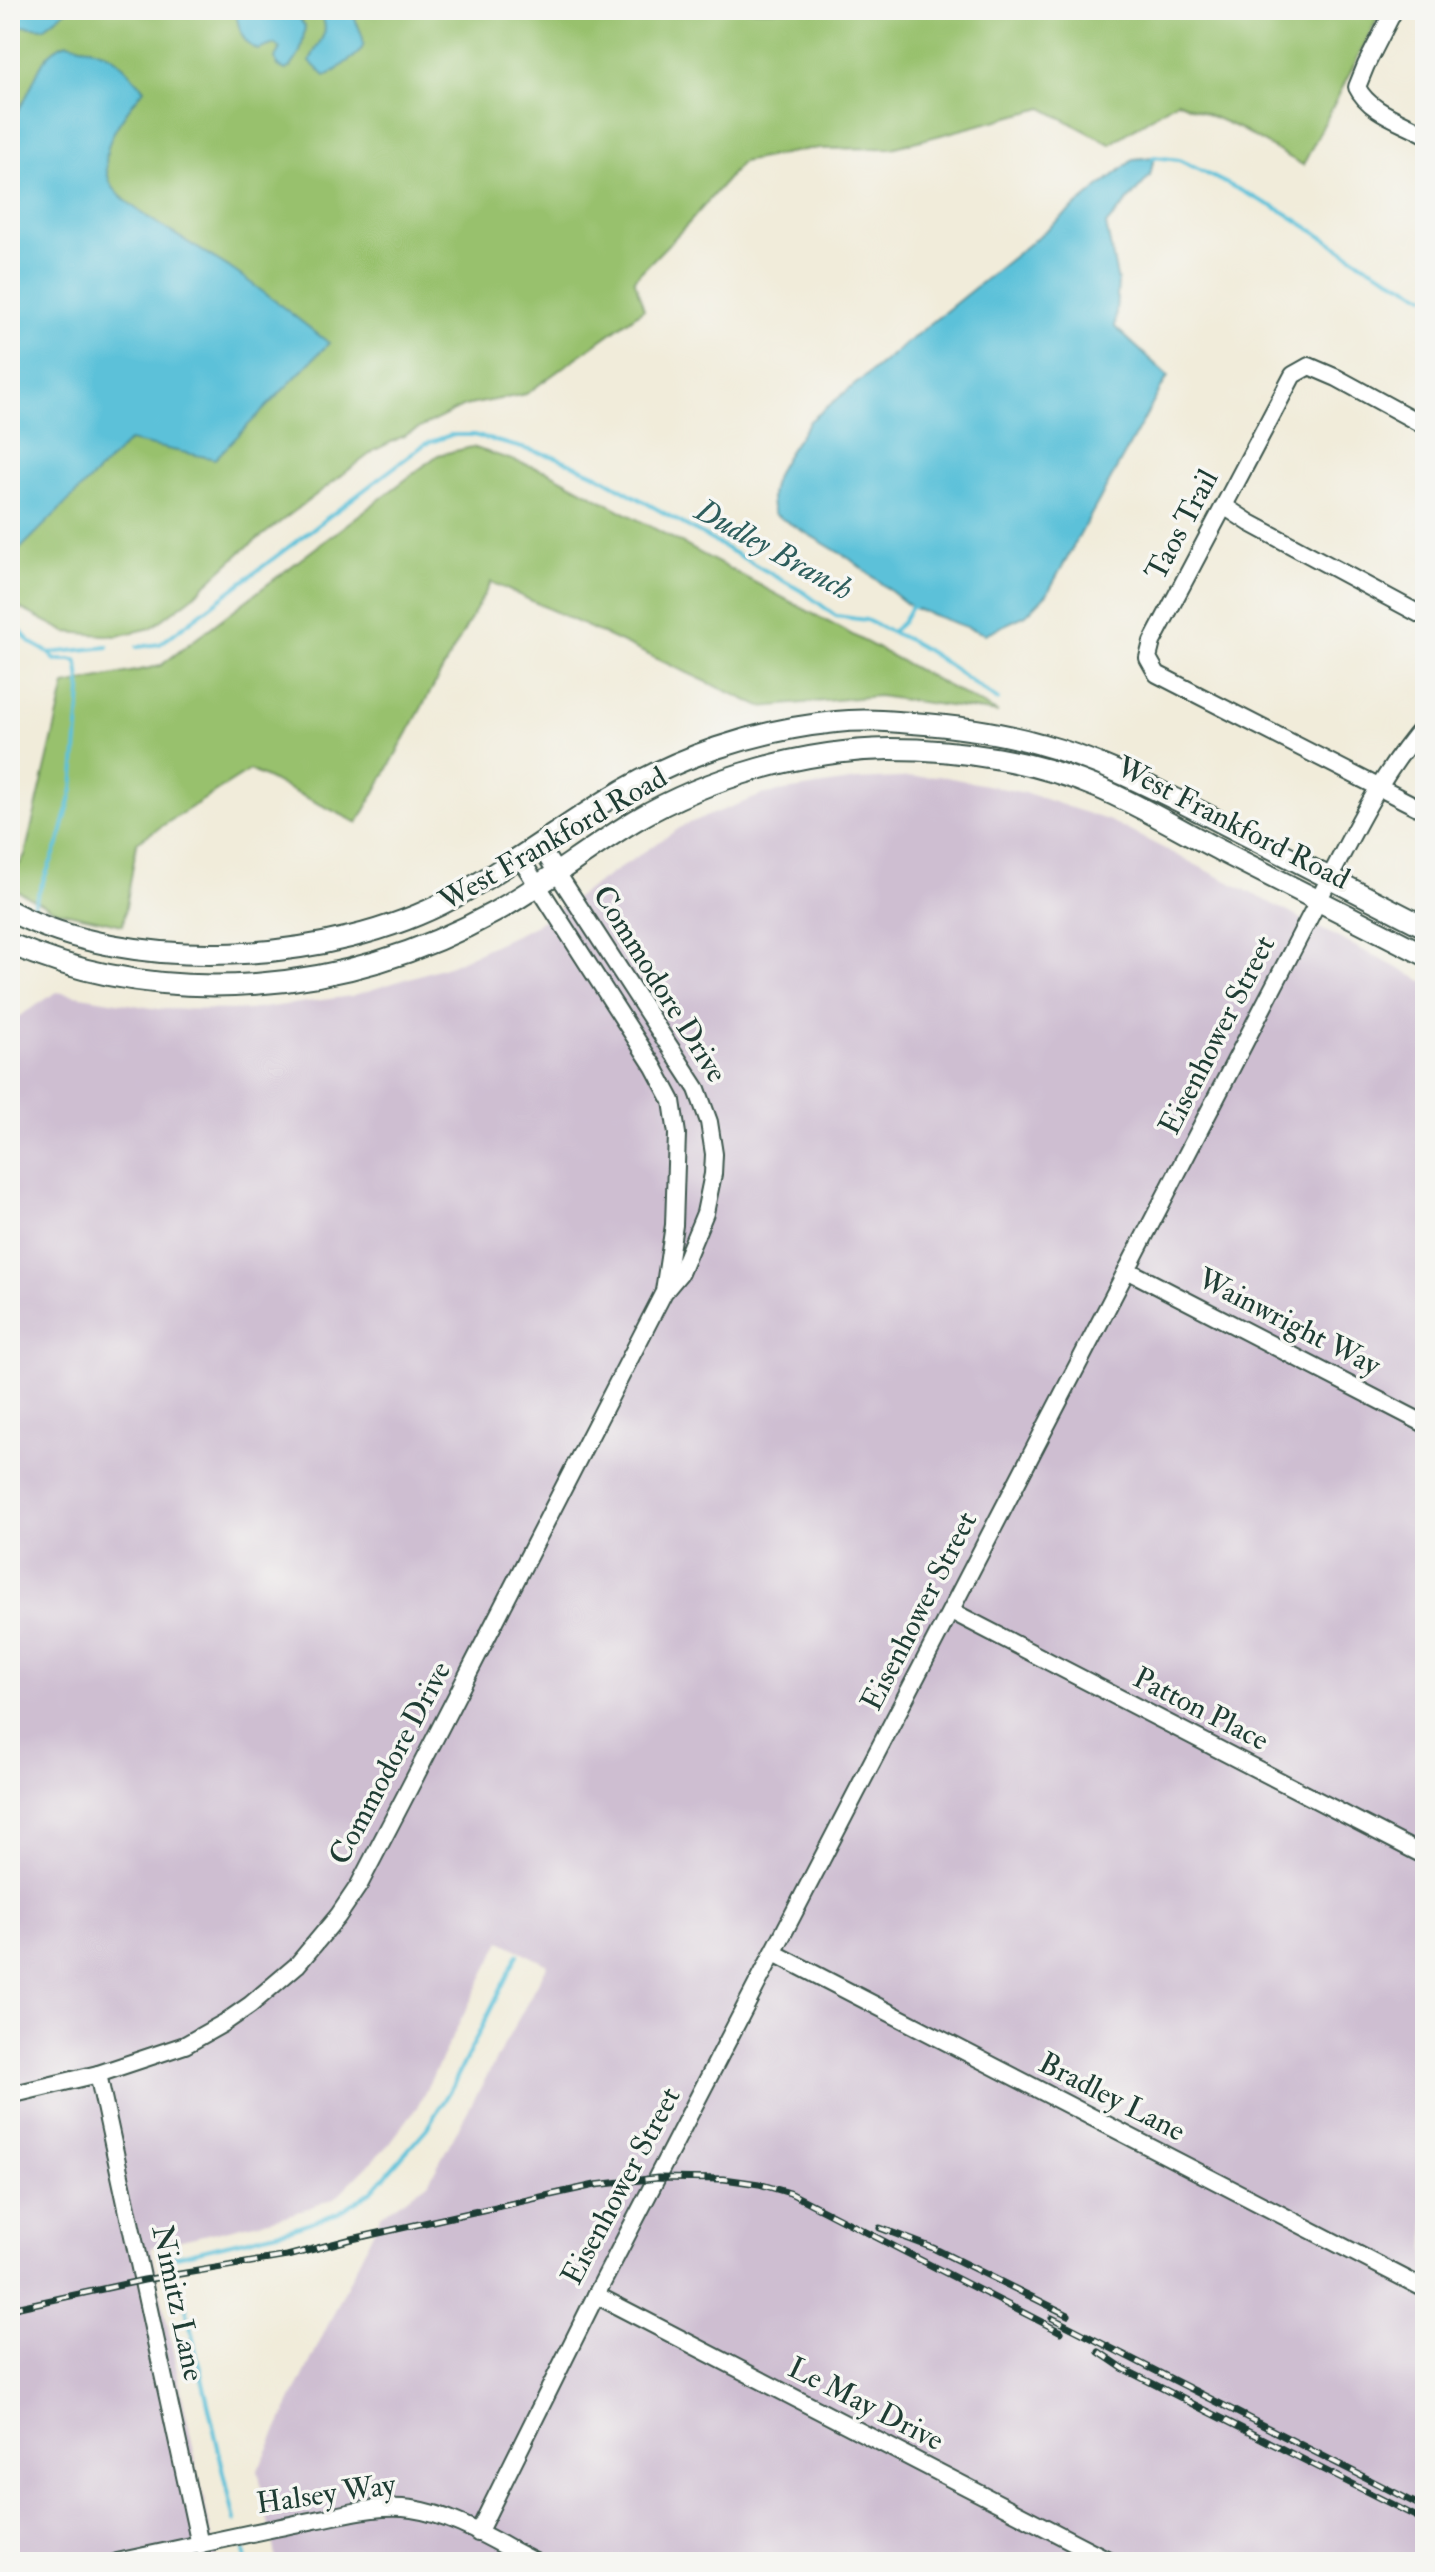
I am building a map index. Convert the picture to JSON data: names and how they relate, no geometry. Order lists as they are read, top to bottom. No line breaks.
{"streets":{"main road":["West Frankford Road"],"street":["Taos Trail","Commodore Drive","Eisenhower Street","Wainwright Way","Patton Place","Bradley Lane","Nimitz Lane","Le May Drive","Halsey Way"]},"crossings":[["Taos Trail","Eisenhower Street"],["West Frankford Road","Commodore Drive"],["West Frankford Road","Eisenhower Street"],["Commodore Drive","Nimitz Lane"],["Eisenhower Street","Wainwright Way"],["Eisenhower Street","Patton Place"],["Eisenhower Street","Bradley Lane"],["Eisenhower Street","Le May Drive"],["Eisenhower Street","Halsey Way"],["Nimitz Lane","Halsey Way"]],"water":["Dudley Branch"]}
